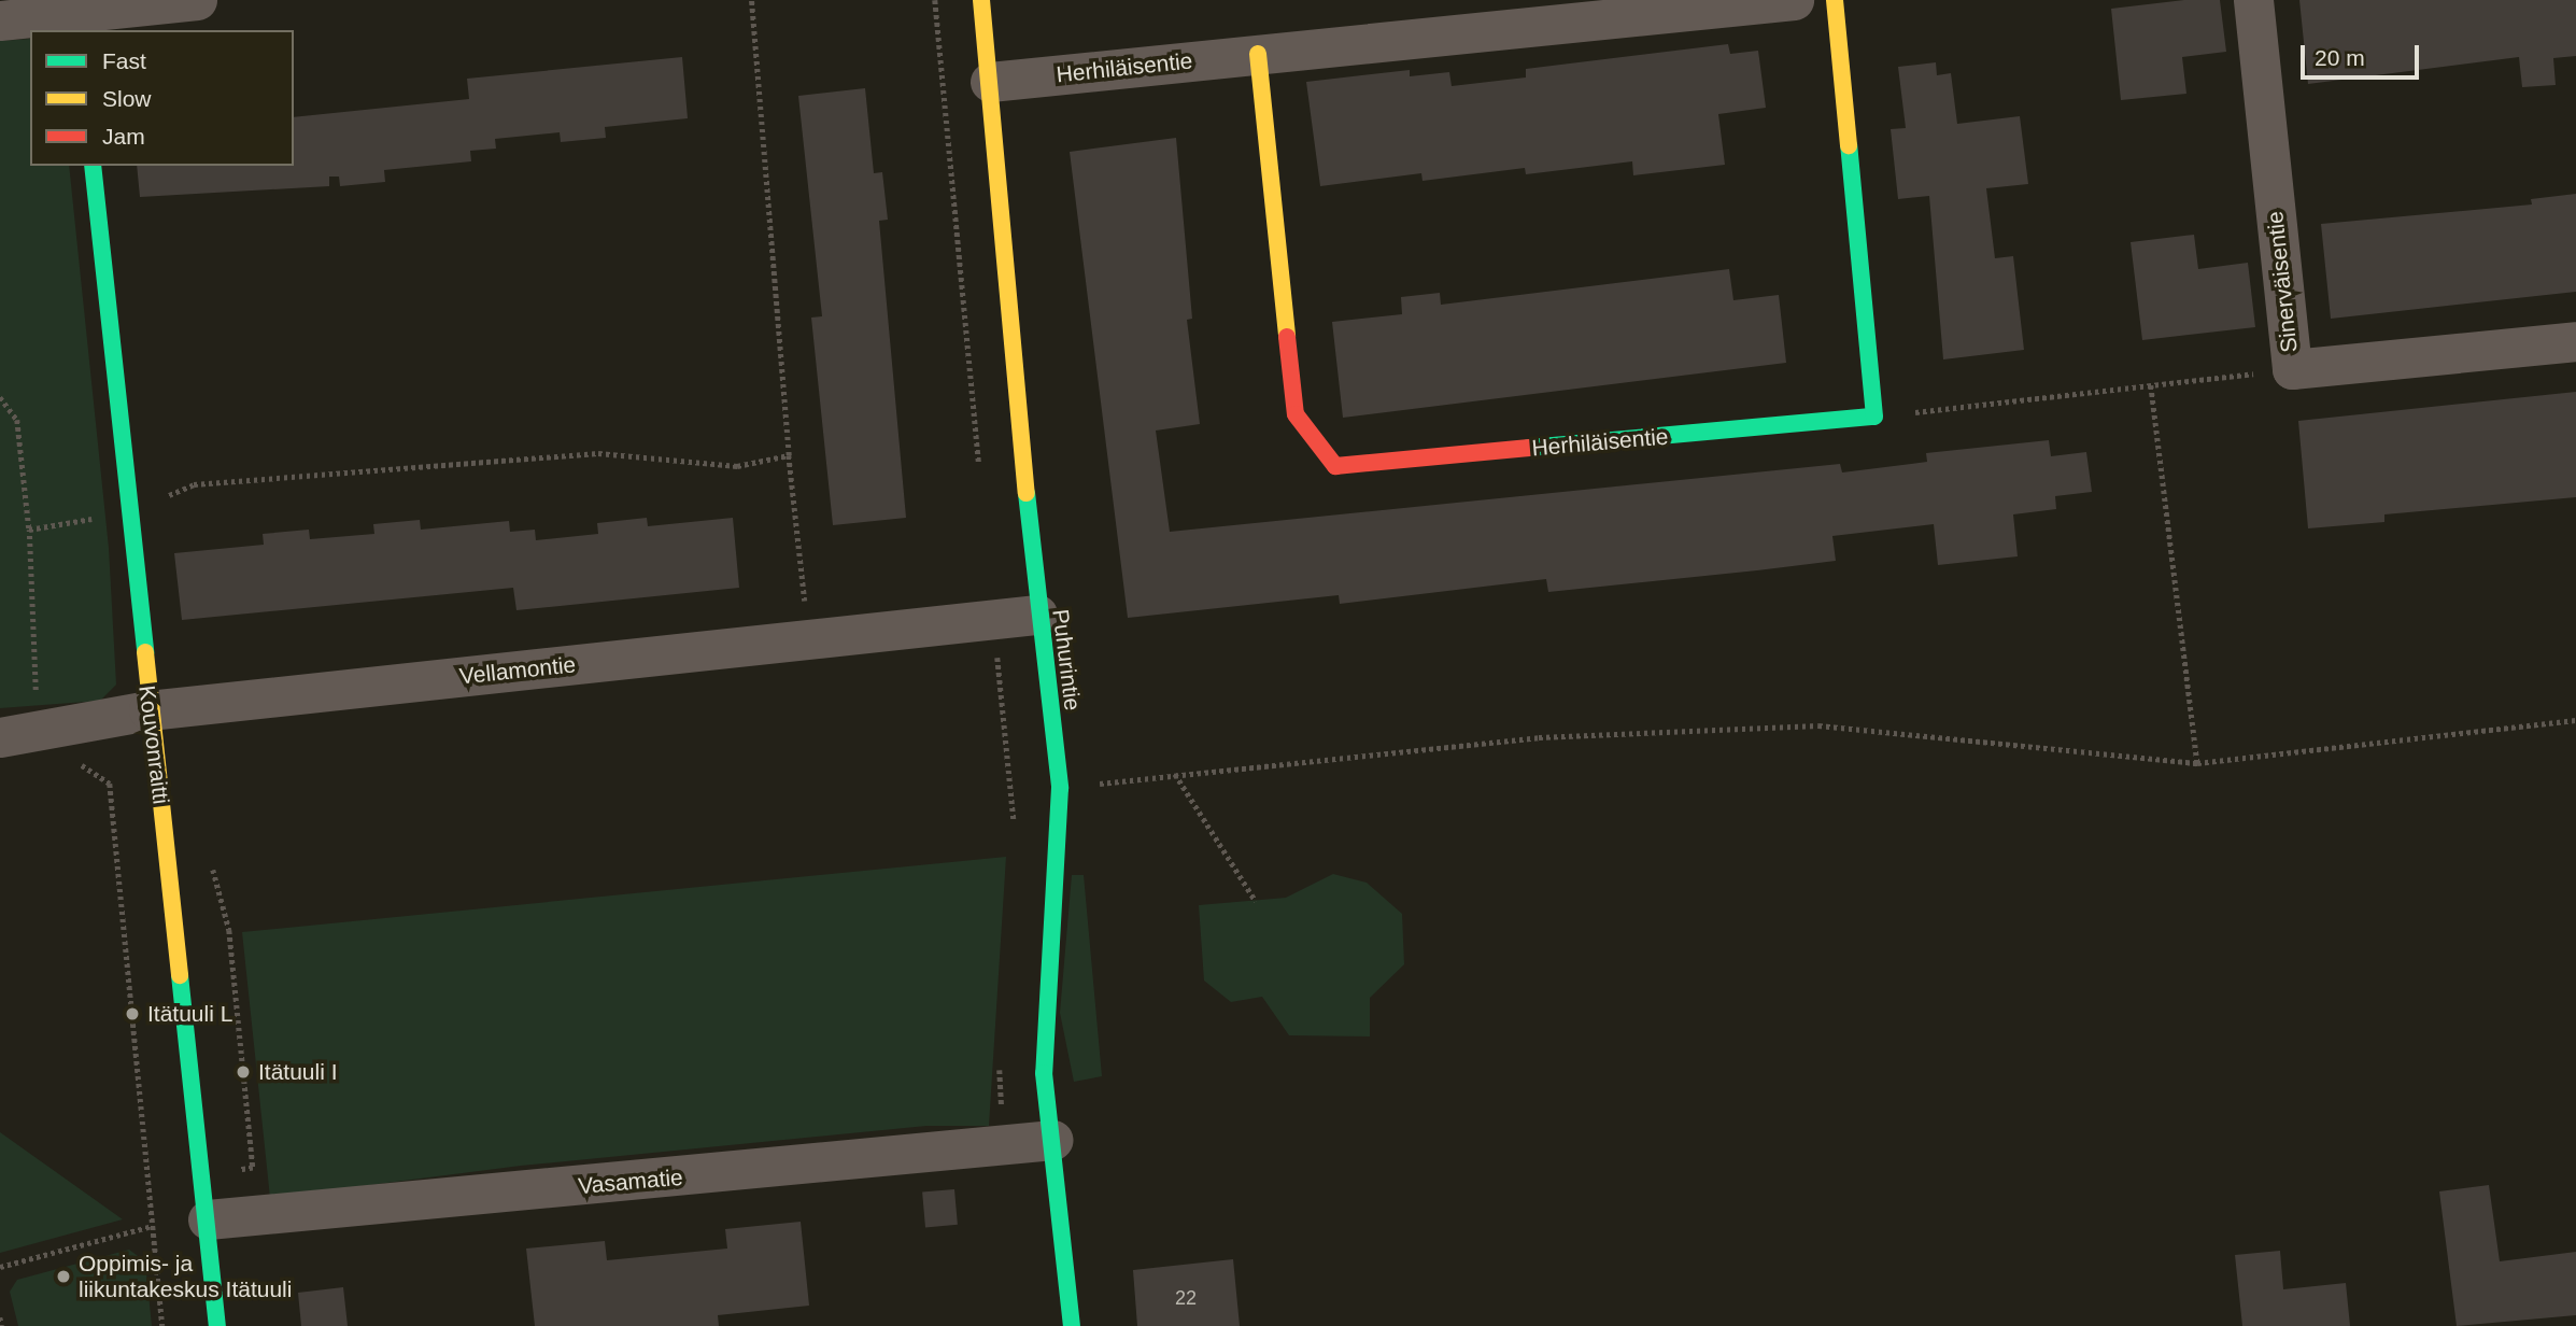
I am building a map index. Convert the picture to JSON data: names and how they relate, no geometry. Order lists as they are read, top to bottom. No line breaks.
{"streets":{"street":["Herhiläisentie","Sinerväisentie","Puhurintie","Vellamontie","Kouvonraitti","Vasamatie"]},"crossings":[["Herhiläisentie","Puhurintie"],["Puhurintie","Vellamontie"],["Puhurintie","Vasamatie"],["Vellamontie","Kouvonraitti"],["Kouvonraitti","Vasamatie"]],"places":["Itätuuli L","Itätuuli I","Oppimis- ja liikuntakeskus Itätuuli"],"house_numbers":["22"],"legend":["Fast","Slow","Jam"],"scale_bar":"20 m"}
